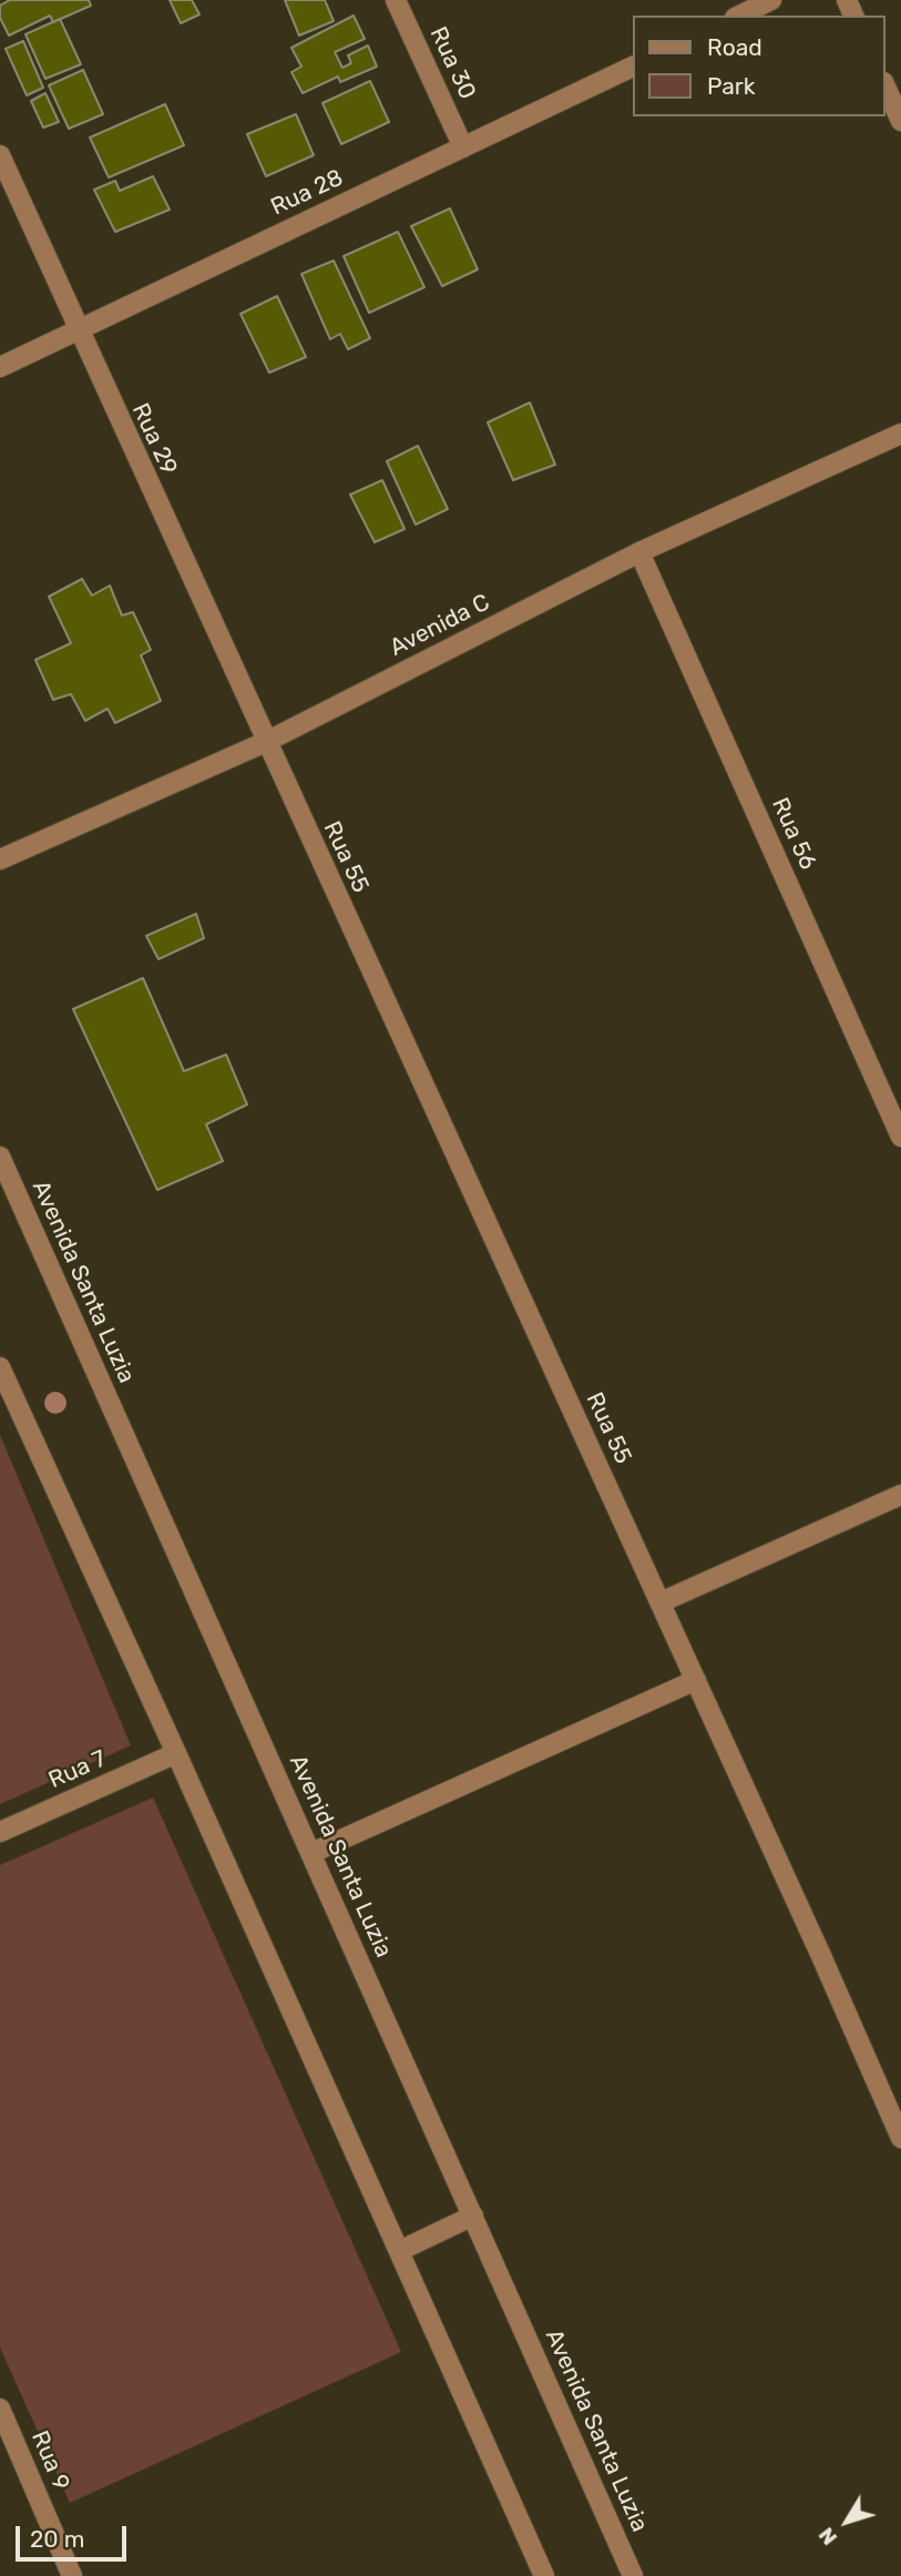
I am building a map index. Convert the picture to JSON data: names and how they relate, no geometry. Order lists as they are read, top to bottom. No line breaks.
{"streets":{"street":["Rua 30","Rua 28","Rua 29","Avenida C","Rua 56","Rua 55","Avenida Santa Luzia","Rua 7","Rua 9"]},"crossings":[["Rua 30","Rua 28"],["Rua 28","Rua 29"],["Rua 29","Avenida C"],["Rua 29","Rua 55"],["Avenida C","Rua 56"],["Avenida C","Rua 55"]],"legend":["Road","Park"],"scale_bar":"20 m","north":"bottom left"}
